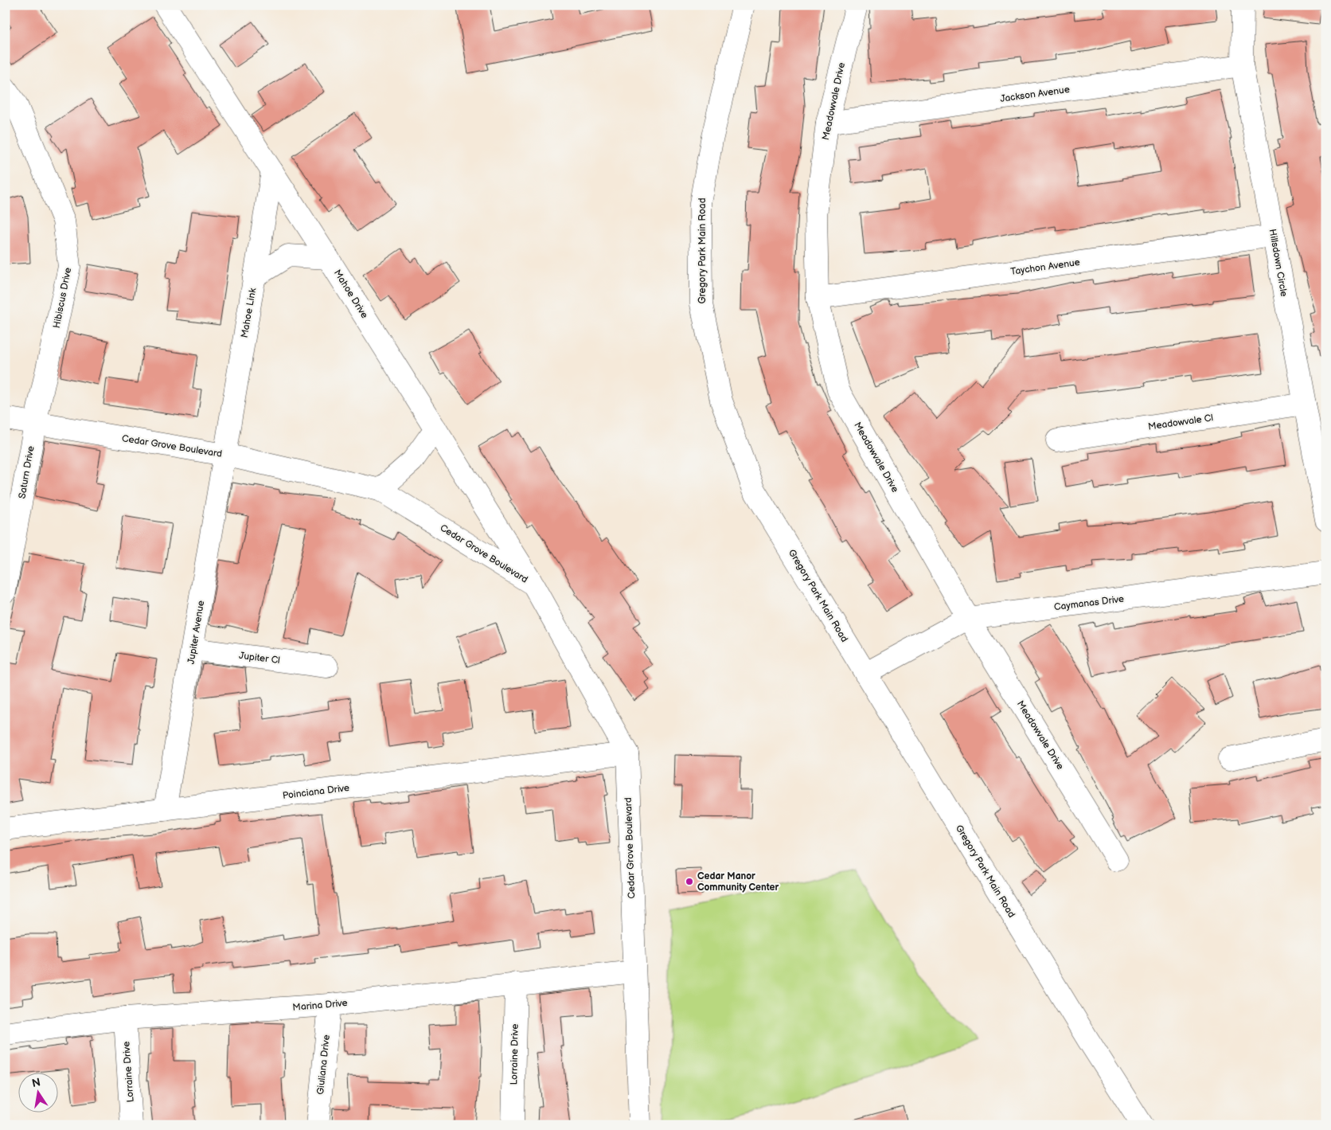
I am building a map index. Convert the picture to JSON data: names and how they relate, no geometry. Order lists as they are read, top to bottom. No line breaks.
{"streets":{"street":["Jackson Avenue","Meadowvale Drive","Gregory Park Main Road","Hillsdown Circle","Taychon Avenue","Mahoe Drive","Hibiscus Drive","Mahoe Link","Meadowvale Cl","Cedar Grove Boulevard","Saturn Drive","Caymanas Drive","Jupiter Avenue","Jupiter Cl","Poinciana Drive","Marina Drive","Lorraine Drive","Giuliana Drive"]},"crossings":[["Jackson Avenue","Meadowvale Drive"],["Jackson Avenue","Hillsdown Circle"],["Meadowvale Drive","Taychon Avenue"],["Meadowvale Drive","Caymanas Drive"],["Gregory Park Main Road","Caymanas Drive"],["Hillsdown Circle","Taychon Avenue"],["Hillsdown Circle","Meadowvale Cl"],["Mahoe Drive","Mahoe Link"],["Mahoe Drive","Cedar Grove Boulevard"],["Hibiscus Drive","Cedar Grove Boulevard"],["Hibiscus Drive","Saturn Drive"],["Mahoe Link","Cedar Grove Boulevard"],["Mahoe Link","Jupiter Avenue"],["Cedar Grove Boulevard","Saturn Drive"],["Cedar Grove Boulevard","Jupiter Avenue"],["Cedar Grove Boulevard","Poinciana Drive"],["Cedar Grove Boulevard","Marina Drive"],["Jupiter Avenue","Jupiter Cl"],["Jupiter Avenue","Poinciana Drive"],["Marina Drive","Lorraine Drive"],["Marina Drive","Giuliana Drive"]],"places":["Cedar Manor Community Center"],"north":"top"}
